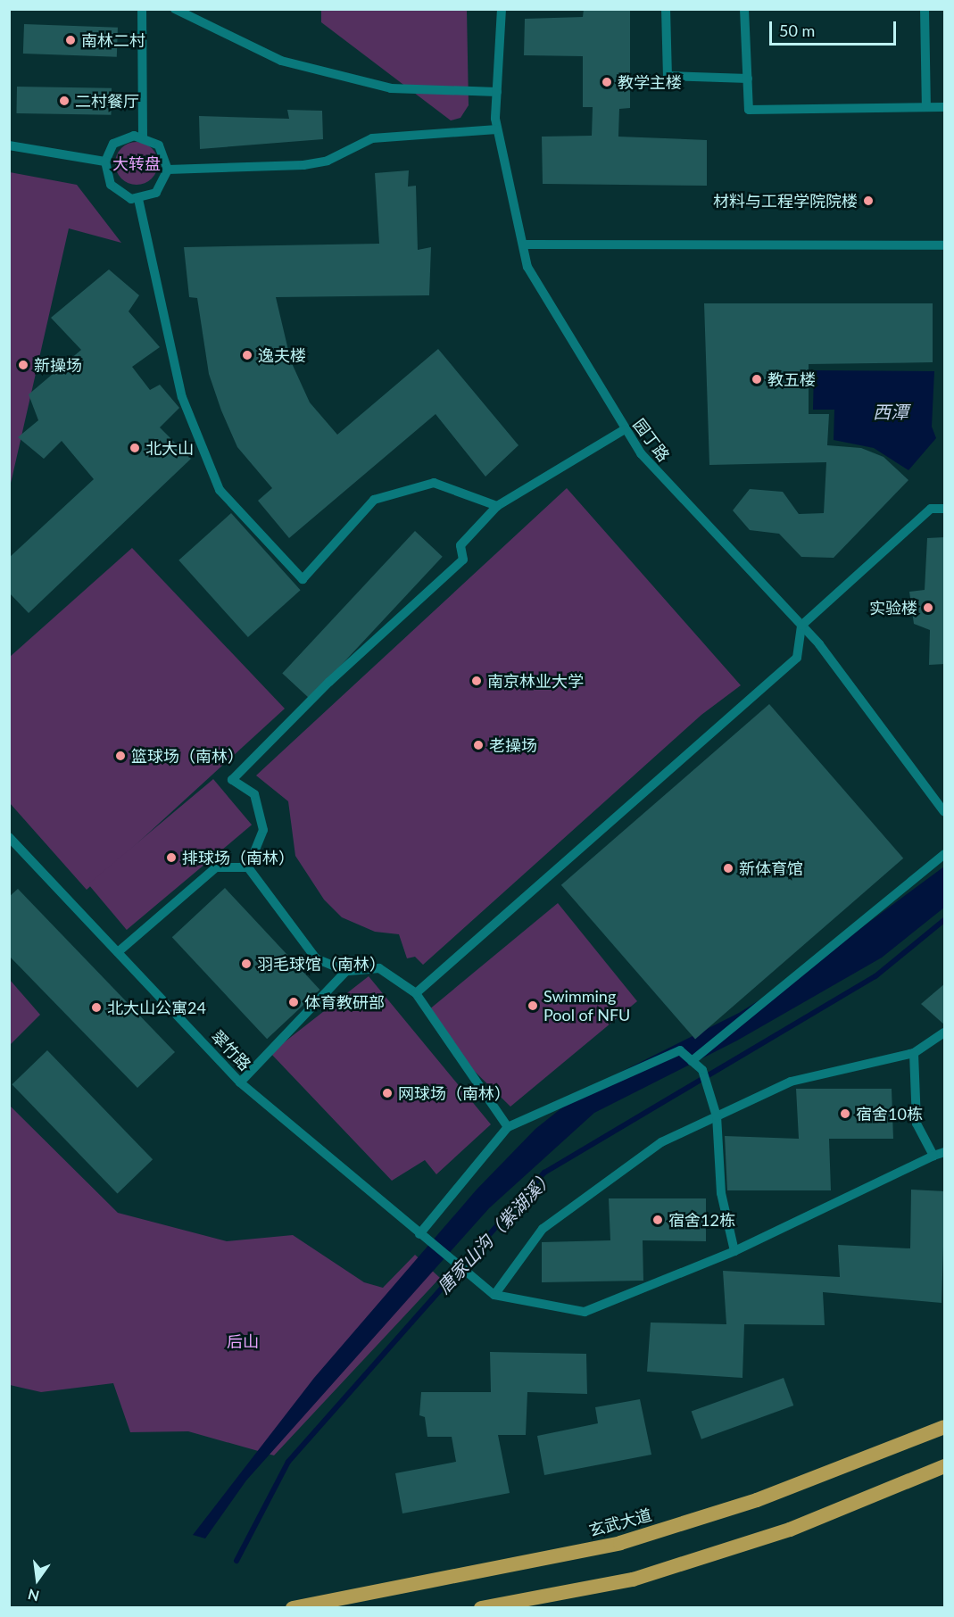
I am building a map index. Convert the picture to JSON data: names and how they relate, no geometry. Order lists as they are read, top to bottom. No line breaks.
{"streets":{"highway":["玄武大道"],"lane":["园丁路","翠竹路"]},"water":["西潭","唐家山沟（紫湖溪）"],"parks":["大转盘","后山"],"places":["南林二村","教学主楼","二村餐厅","材料与工程学院院楼","逸夫楼","新操场","教五楼","北大山","实验楼","南京林业大学","老操场","篮球场（南林）","排球场（南林）","新体育馆","羽毛球馆（南林）","体育教研部","Swimming Pool of NFU","北大山公寓24","网球场（南林）","宿舍10栋","宿舍12栋"],"scale_bar":"50 m","north":"bottom"}
